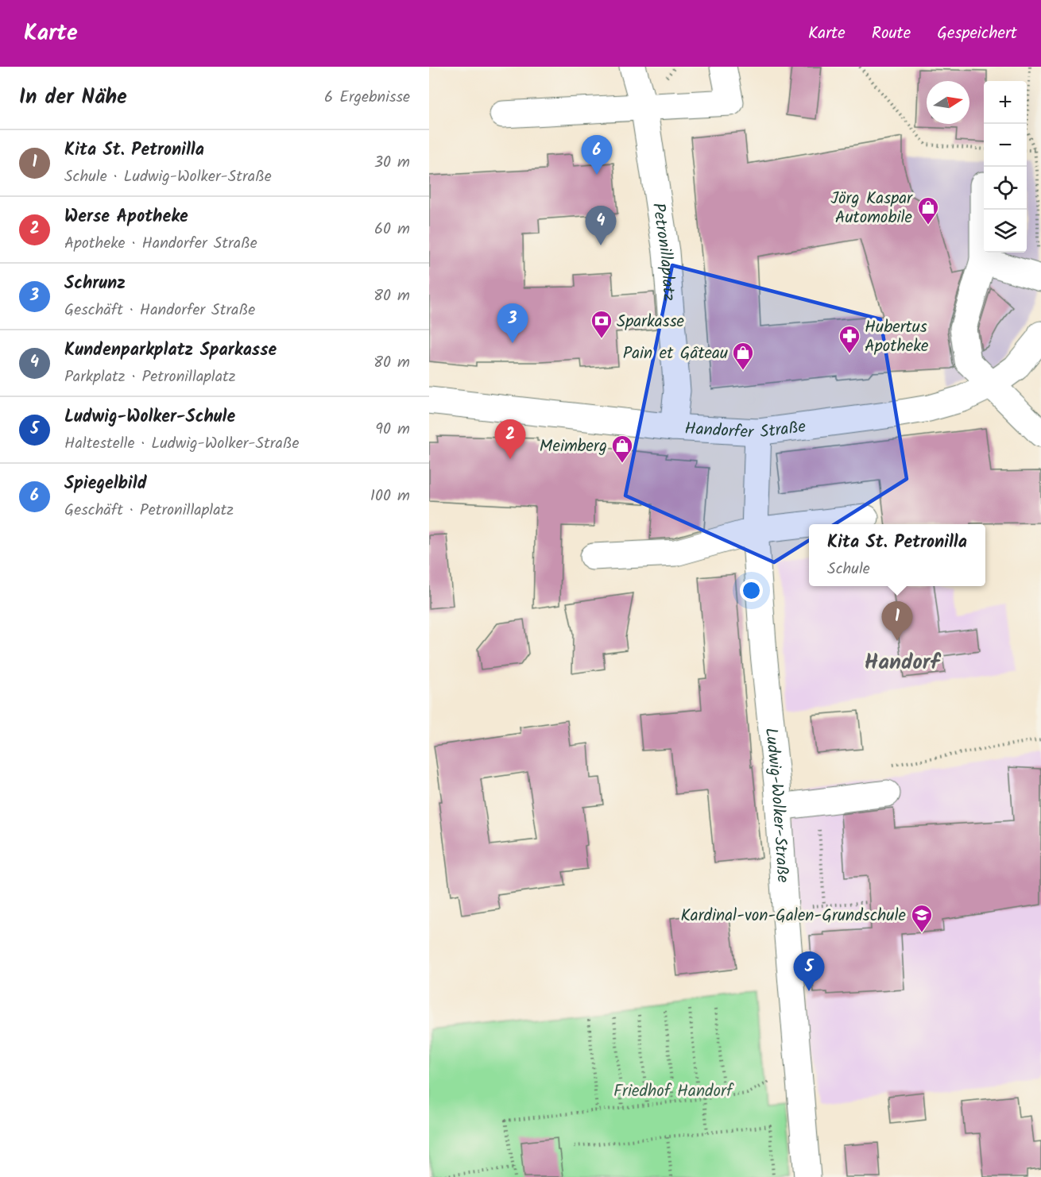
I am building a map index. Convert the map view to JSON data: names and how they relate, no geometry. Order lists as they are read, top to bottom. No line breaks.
{"streets":{"street":["Petronillaplatz","Handorfer Straße","Ludwig-Wolker-Straße"]},"crossings":[["Petronillaplatz","Handorfer Straße"],["Handorfer Straße","Ludwig-Wolker-Straße"]],"districts":["Handorf"],"parks":["Friedhof Handorf"],"places":{"shop":["Jörg Kaspar Automobile","Pain et Gâteau","Meimberg"],"bank":["Sparkasse"],"pharmacy":["Hubertus Apotheke"],"school or university":["Kardinal-von-Galen-Grundschule"]},"north":"right","page":{"header":"Karte","nav":["Karte","Route","Gespeichert"],"heading":["In der Nähe","6 Ergebnisse"],"map_buttons":["+","−"],"list":[{"mark":"1","name":"Kita St. Petronilla","note":"Schule · Ludwig-Wolker-Straße","value":"30 m"},{"mark":"2","name":"Werse Apotheke","note":"Apotheke · Handorfer Straße","value":"60 m"},{"mark":"3","name":"Schrunz","note":"Geschäft · Handorfer Straße","value":"80 m"},{"mark":"4","name":"Kundenparkplatz Sparkasse","note":"Parkplatz · Petronillaplatz","value":"80 m"},{"mark":"5","name":"Ludwig-Wolker-Schule","note":"Haltestelle · Ludwig-Wolker-Straße","value":"90 m"},{"mark":"6","name":"Spiegelbild","note":"Geschäft · Petronillaplatz","value":"100 m"}],"pins":["6","4","3","2","1","5"],"popup":["Kita St. Petronilla","Schule"]}}
